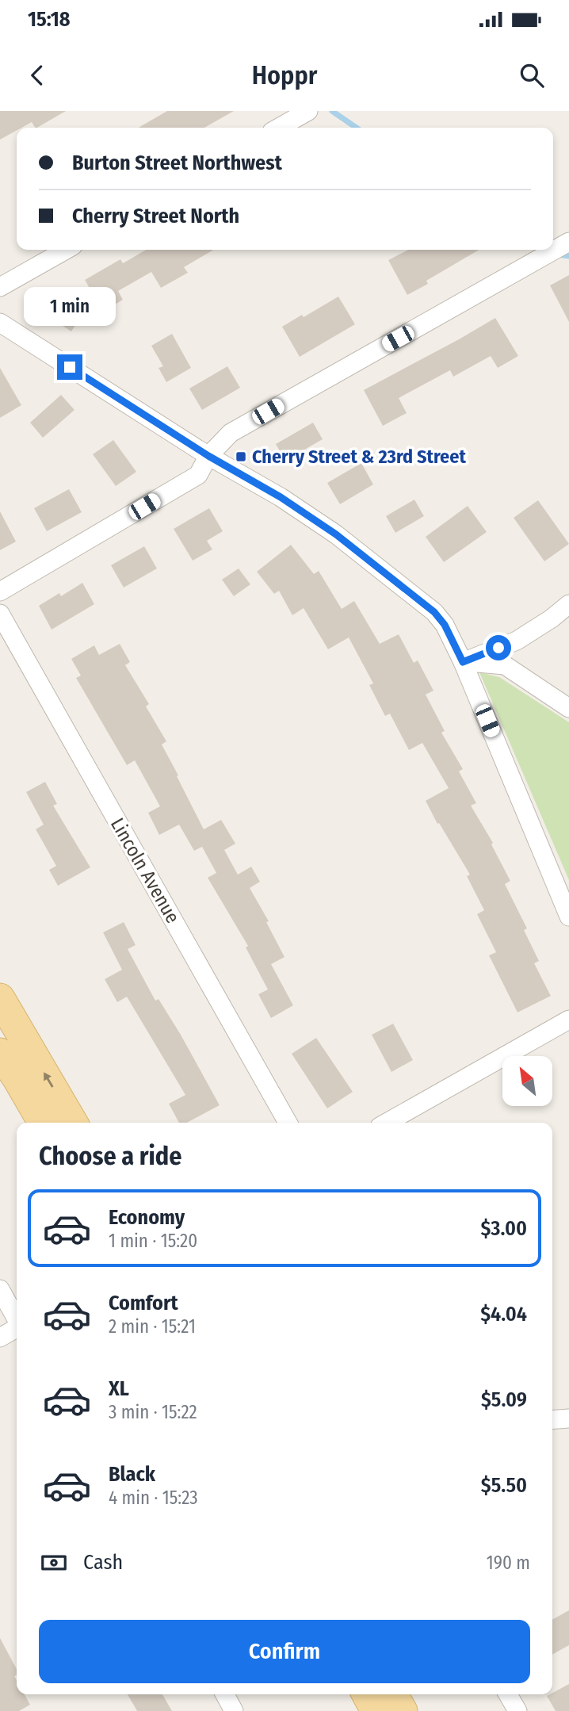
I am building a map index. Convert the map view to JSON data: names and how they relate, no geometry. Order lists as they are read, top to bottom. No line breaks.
{"streets":{"street":["Lincoln Avenue"]},"places":{"transit":["Cherry Street & 23rd Street"]},"north":"top left","page":{"status":"15:18","header":"Hoppr","banner":["Burton Street Northwest","Cherry Street North"],"bubble":"1 min","heading":"Choose a ride","list":[{"name":"Economy","note":"1 min · 15:20","value":"$3.00"},{"name":"Comfort","note":"2 min · 15:21","value":"$4.04"},{"name":"XL","note":"3 min · 15:22","value":"$5.09"},{"name":"Black","note":"4 min · 15:23","value":"$5.50"}],"pay":["Cash","190 m"],"buttons":"Confirm"}}
